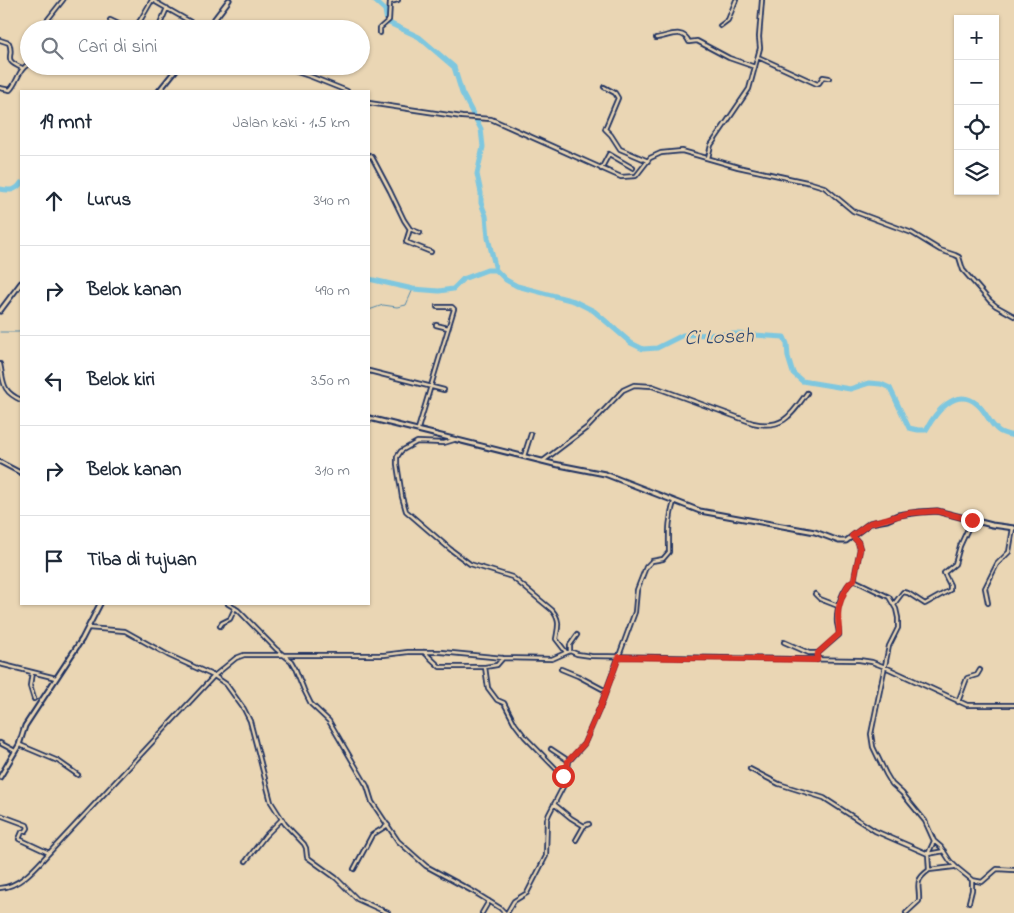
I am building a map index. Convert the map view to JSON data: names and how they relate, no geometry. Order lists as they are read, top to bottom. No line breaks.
{"water":["Ci Loseh"],"page":{"map_buttons":["+","−"],"search":"Cari di sini","heading":["19 mnt","Jalan kaki · 1.5 km"],"list":[["Lurus","340 m"],["Belok kanan","490 m"],["Belok kiri","350 m"],["Belok kanan","310 m"],"Tiba di tujuan"]}}
